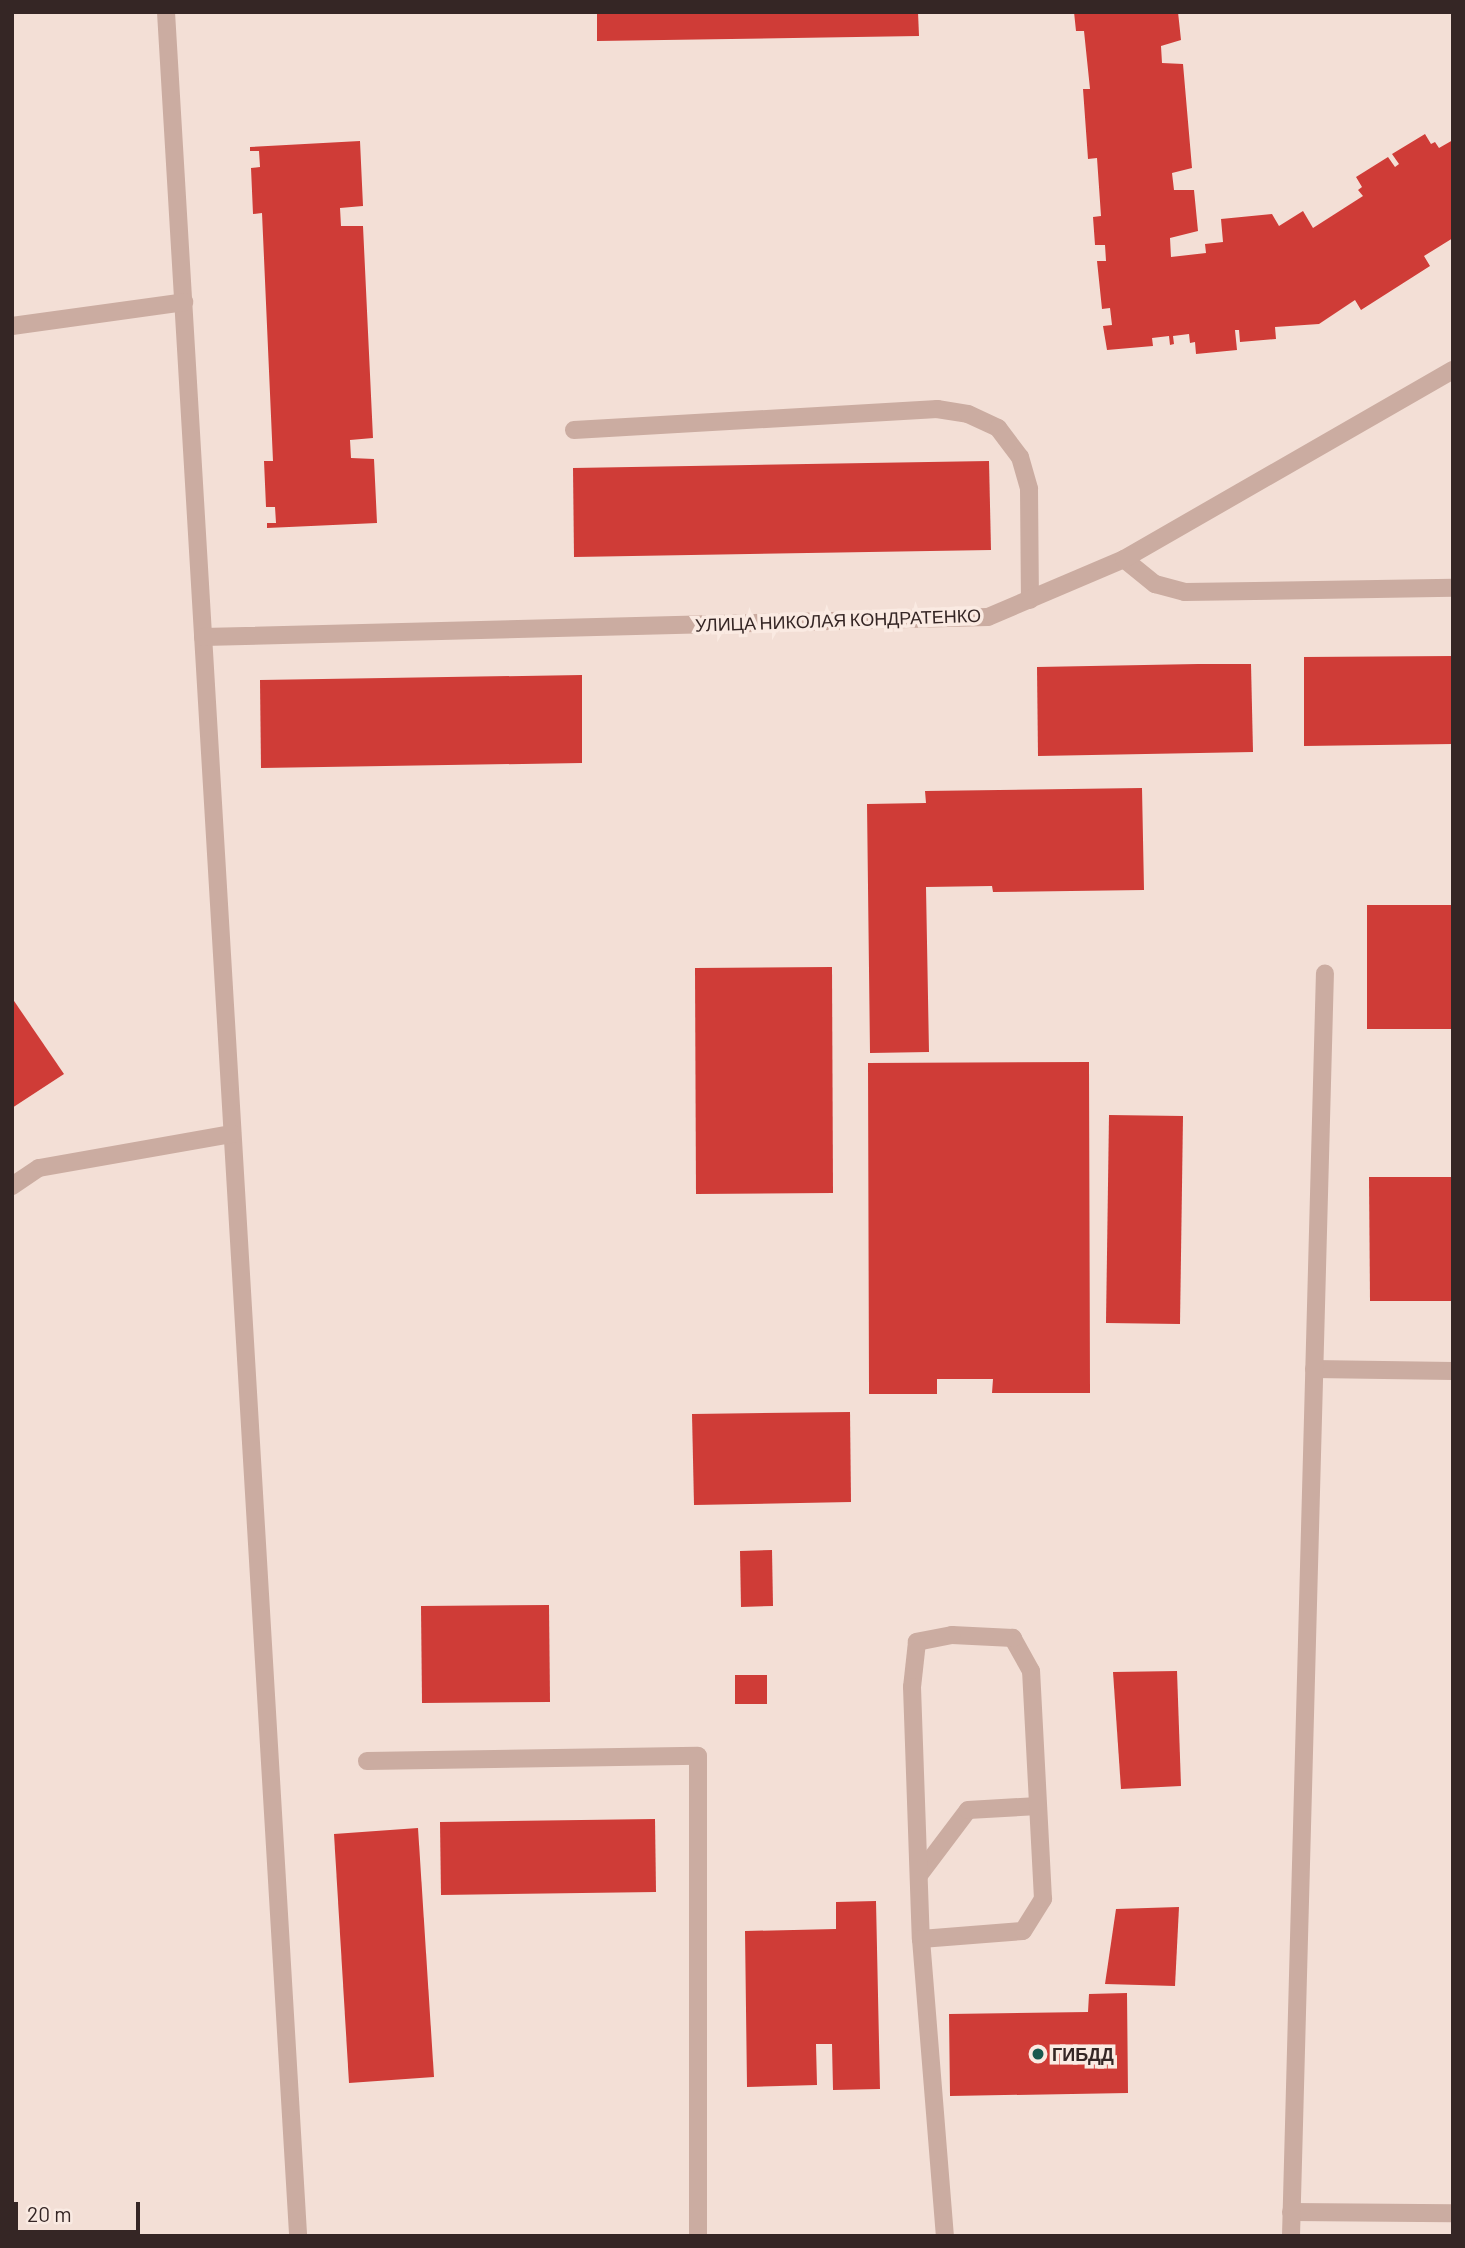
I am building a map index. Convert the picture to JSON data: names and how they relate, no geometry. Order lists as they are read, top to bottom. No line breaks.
{"streets":{"street":["УЛИЦА НИКОЛАЯ КОНДРАТЕНКО"]},"places":["ГИБДД"],"scale_bar":"20 m"}
